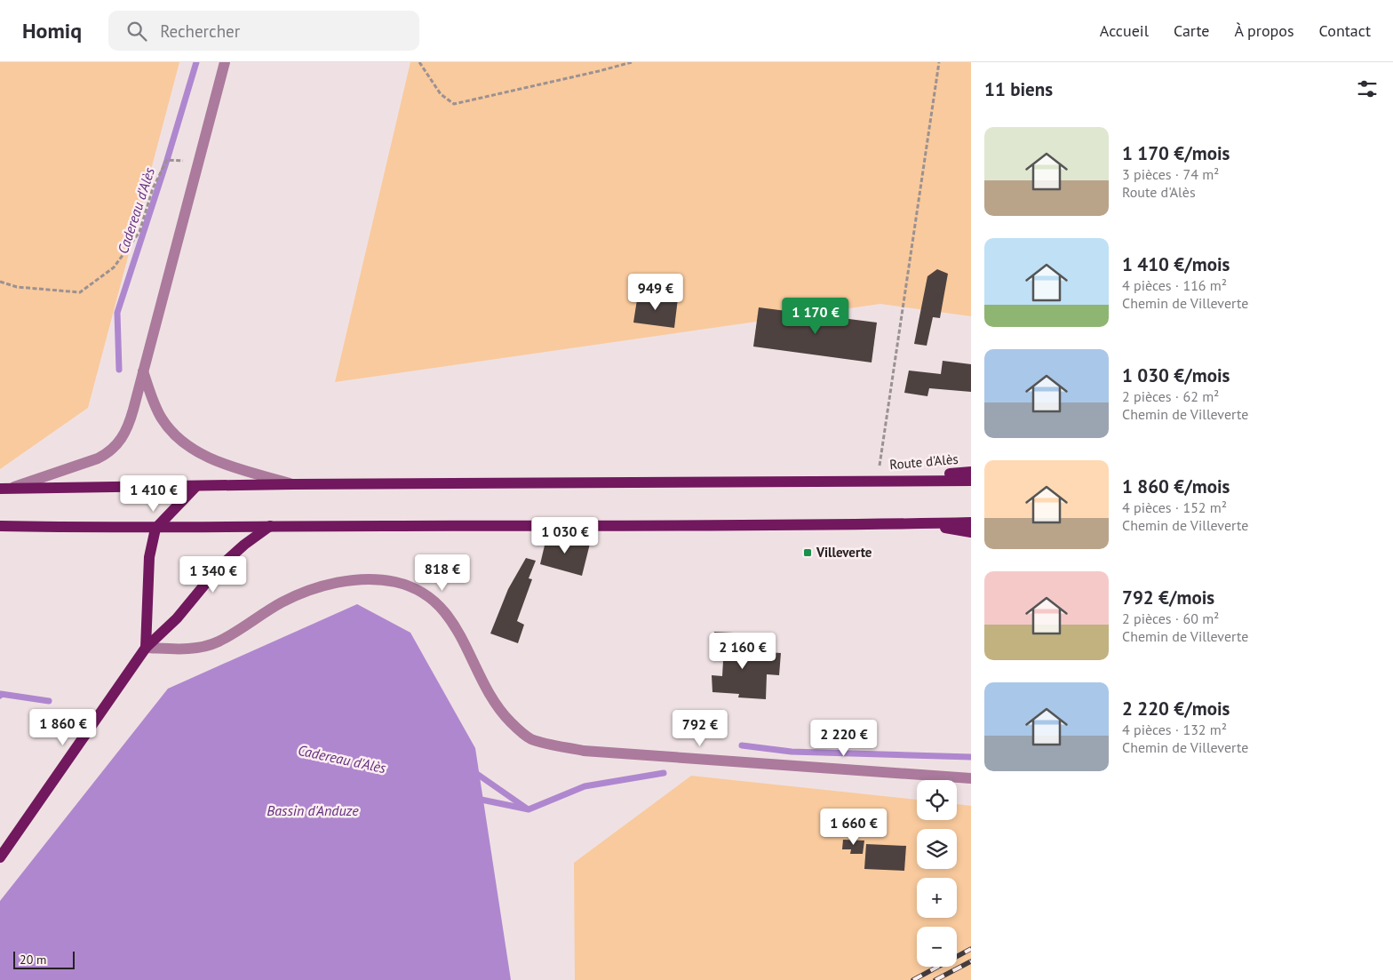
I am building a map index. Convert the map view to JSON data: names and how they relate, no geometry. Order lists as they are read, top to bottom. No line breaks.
{"streets":{"main road":["Route d'Alès"]},"water":["Cadereau d'Alès","Bassin d'Anduze"],"places":{"transit":["Villeverte"]},"scale_bar":"20 m","page":{"header":"Homiq","search":"Rechercher","nav":["Accueil","Carte","À propos","Contact"],"heading":"11 biens","list":[{"name":"1 170 €/mois","note":"3 pièces · 74 m² · Route d'Alès"},{"name":"1 410 €/mois","note":"4 pièces · 116 m² · Chemin de Villeverte"},{"name":"1 030 €/mois","note":"2 pièces · 62 m² · Chemin de Villeverte"},{"name":"1 860 €/mois","note":"4 pièces · 152 m² · Chemin de Villeverte"},{"name":"792 €/mois","note":"2 pièces · 60 m² · Chemin de Villeverte"},{"name":"2 220 €/mois","note":"4 pièces · 132 m² · Chemin de Villeverte"}],"price":["949 €","1 170 €","1 410 €","1 030 €","818 €","1 340 €","2 160 €","1 860 €","792 €","2 220 €","1 660 €"],"map_buttons":["+","−"],"scale":"20 m"}}
